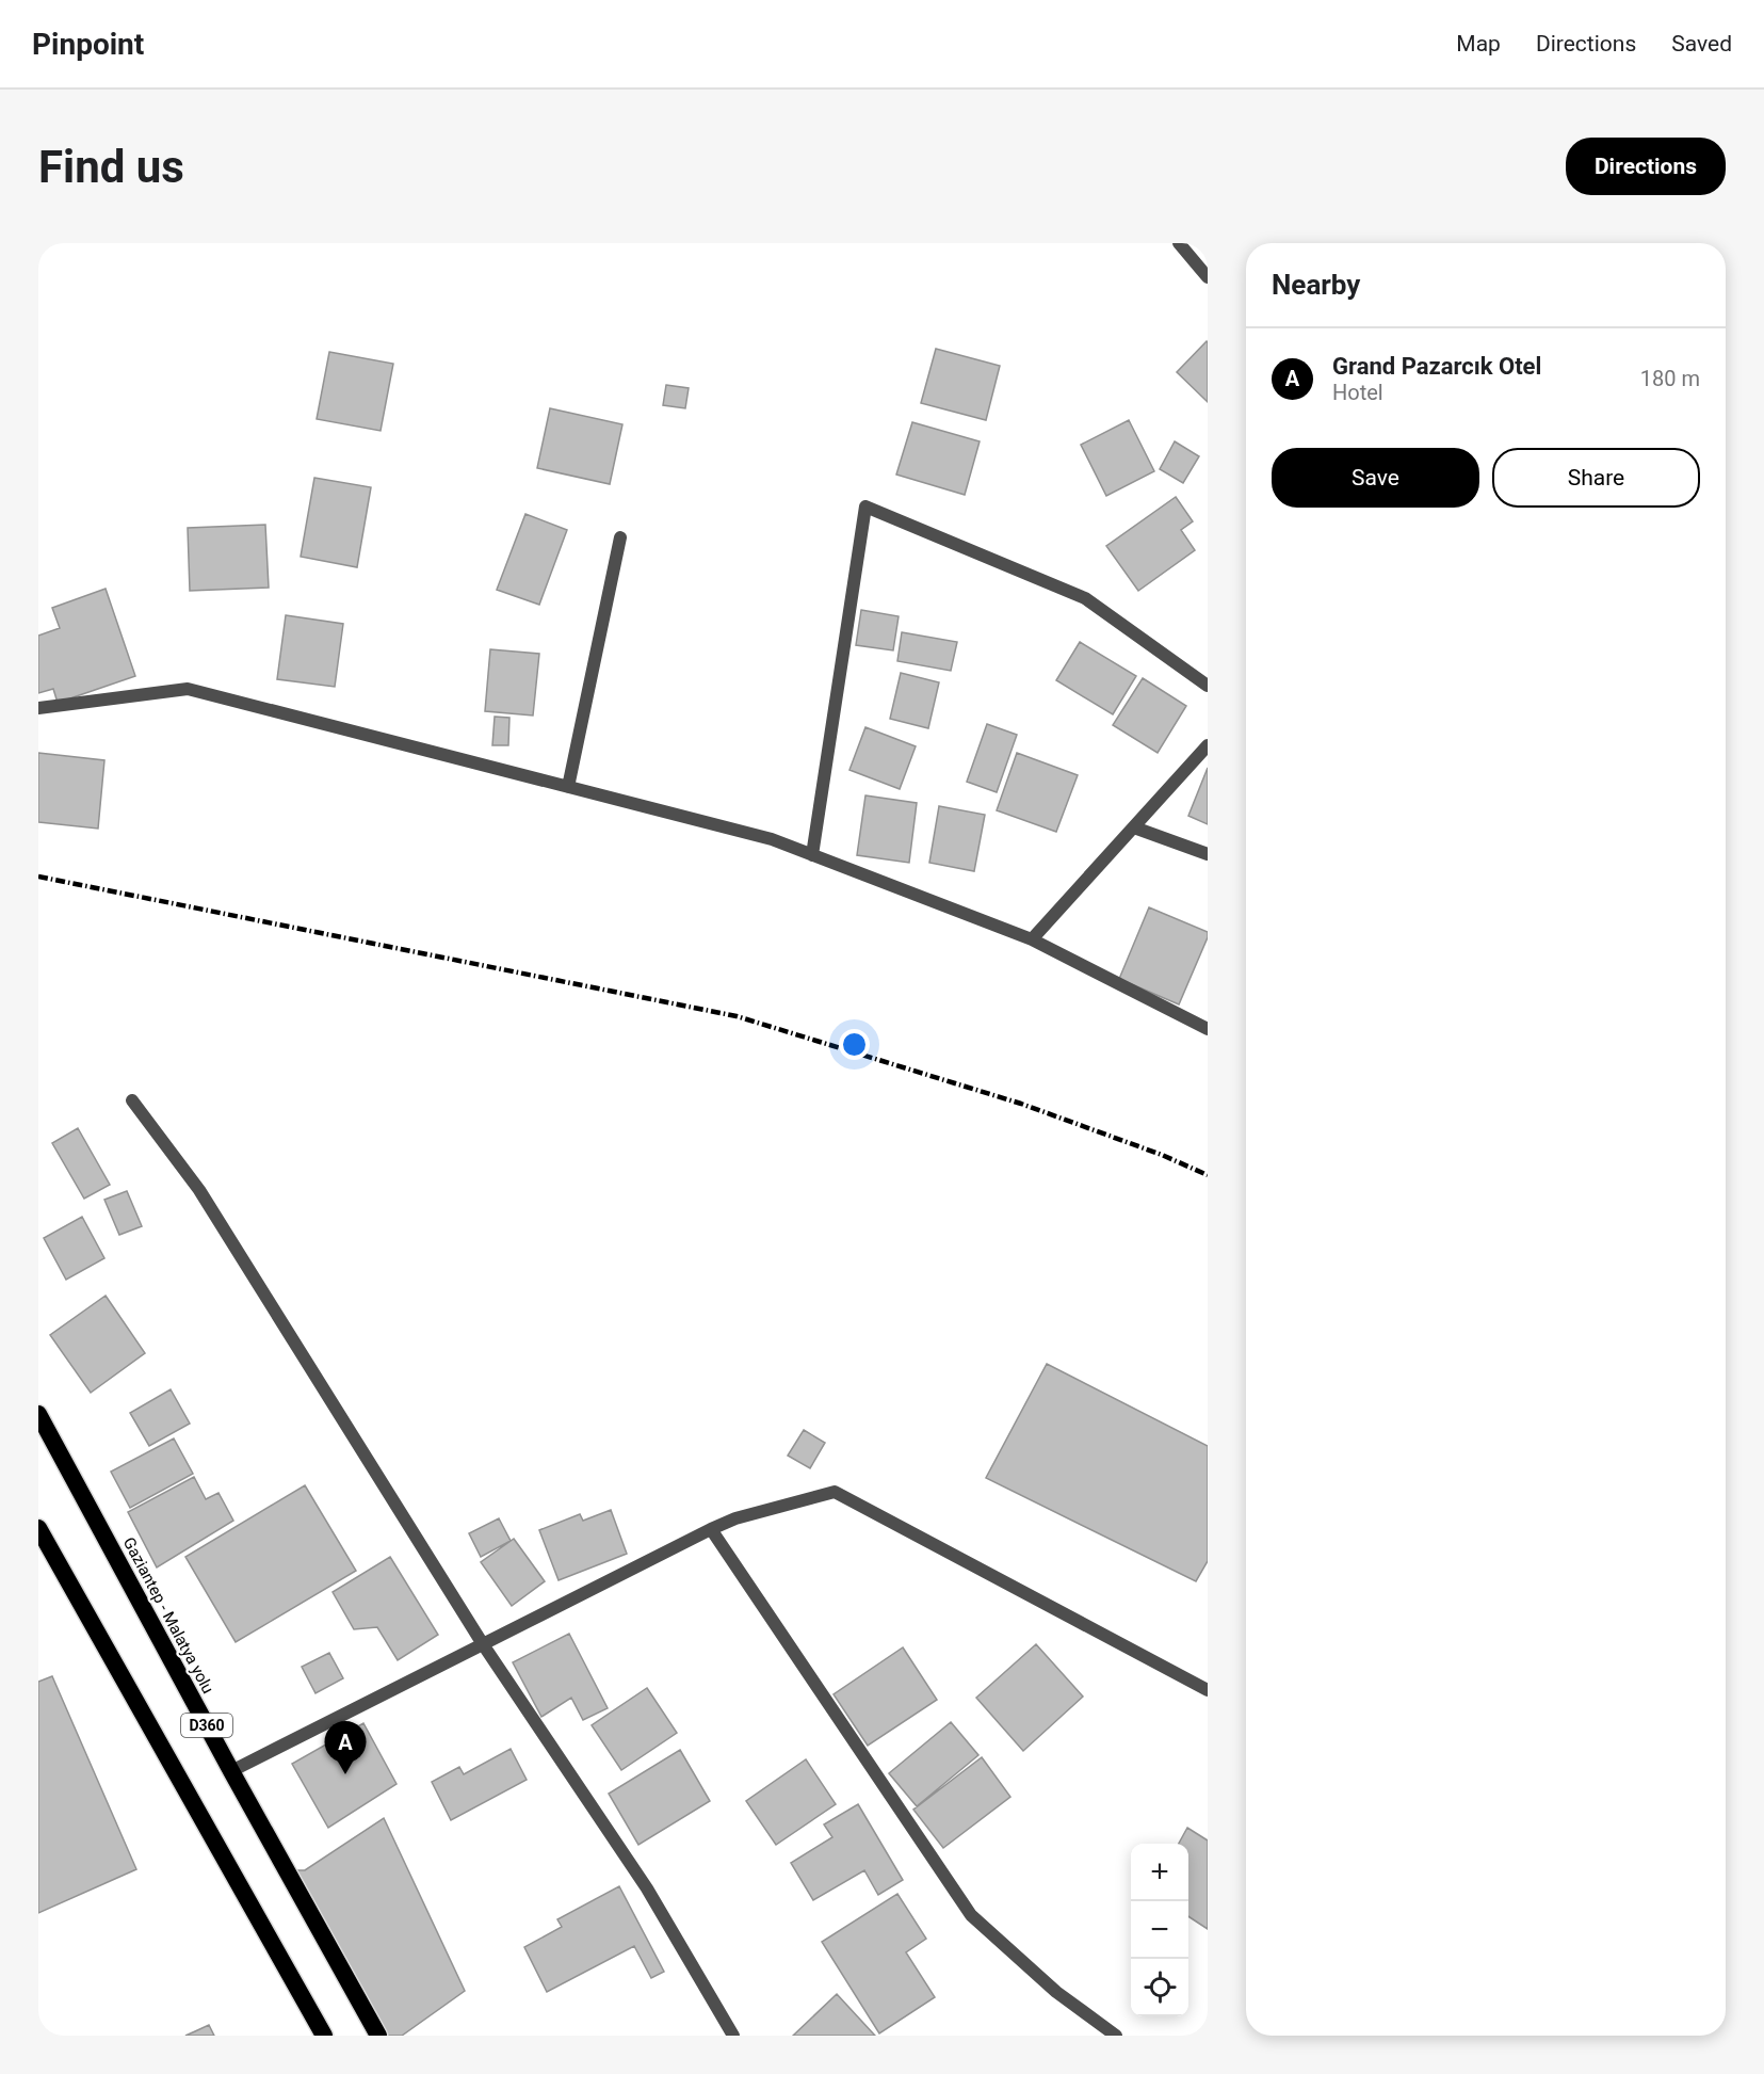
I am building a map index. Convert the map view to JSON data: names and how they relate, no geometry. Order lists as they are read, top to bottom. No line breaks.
{"streets":{"highway":["Gaziantep - Malatya yolu","D360"]},"page":{"header":"Pinpoint","nav":["Map","Directions","Saved"],"buttons":["Directions",["Save","Share"]],"title":"Find us","heading":"Nearby","list":[{"mark":"A","name":"Grand Pazarcık Otel","note":"Hotel","value":"180 m"}],"pins":"A","map_buttons":["+","−"]}}
